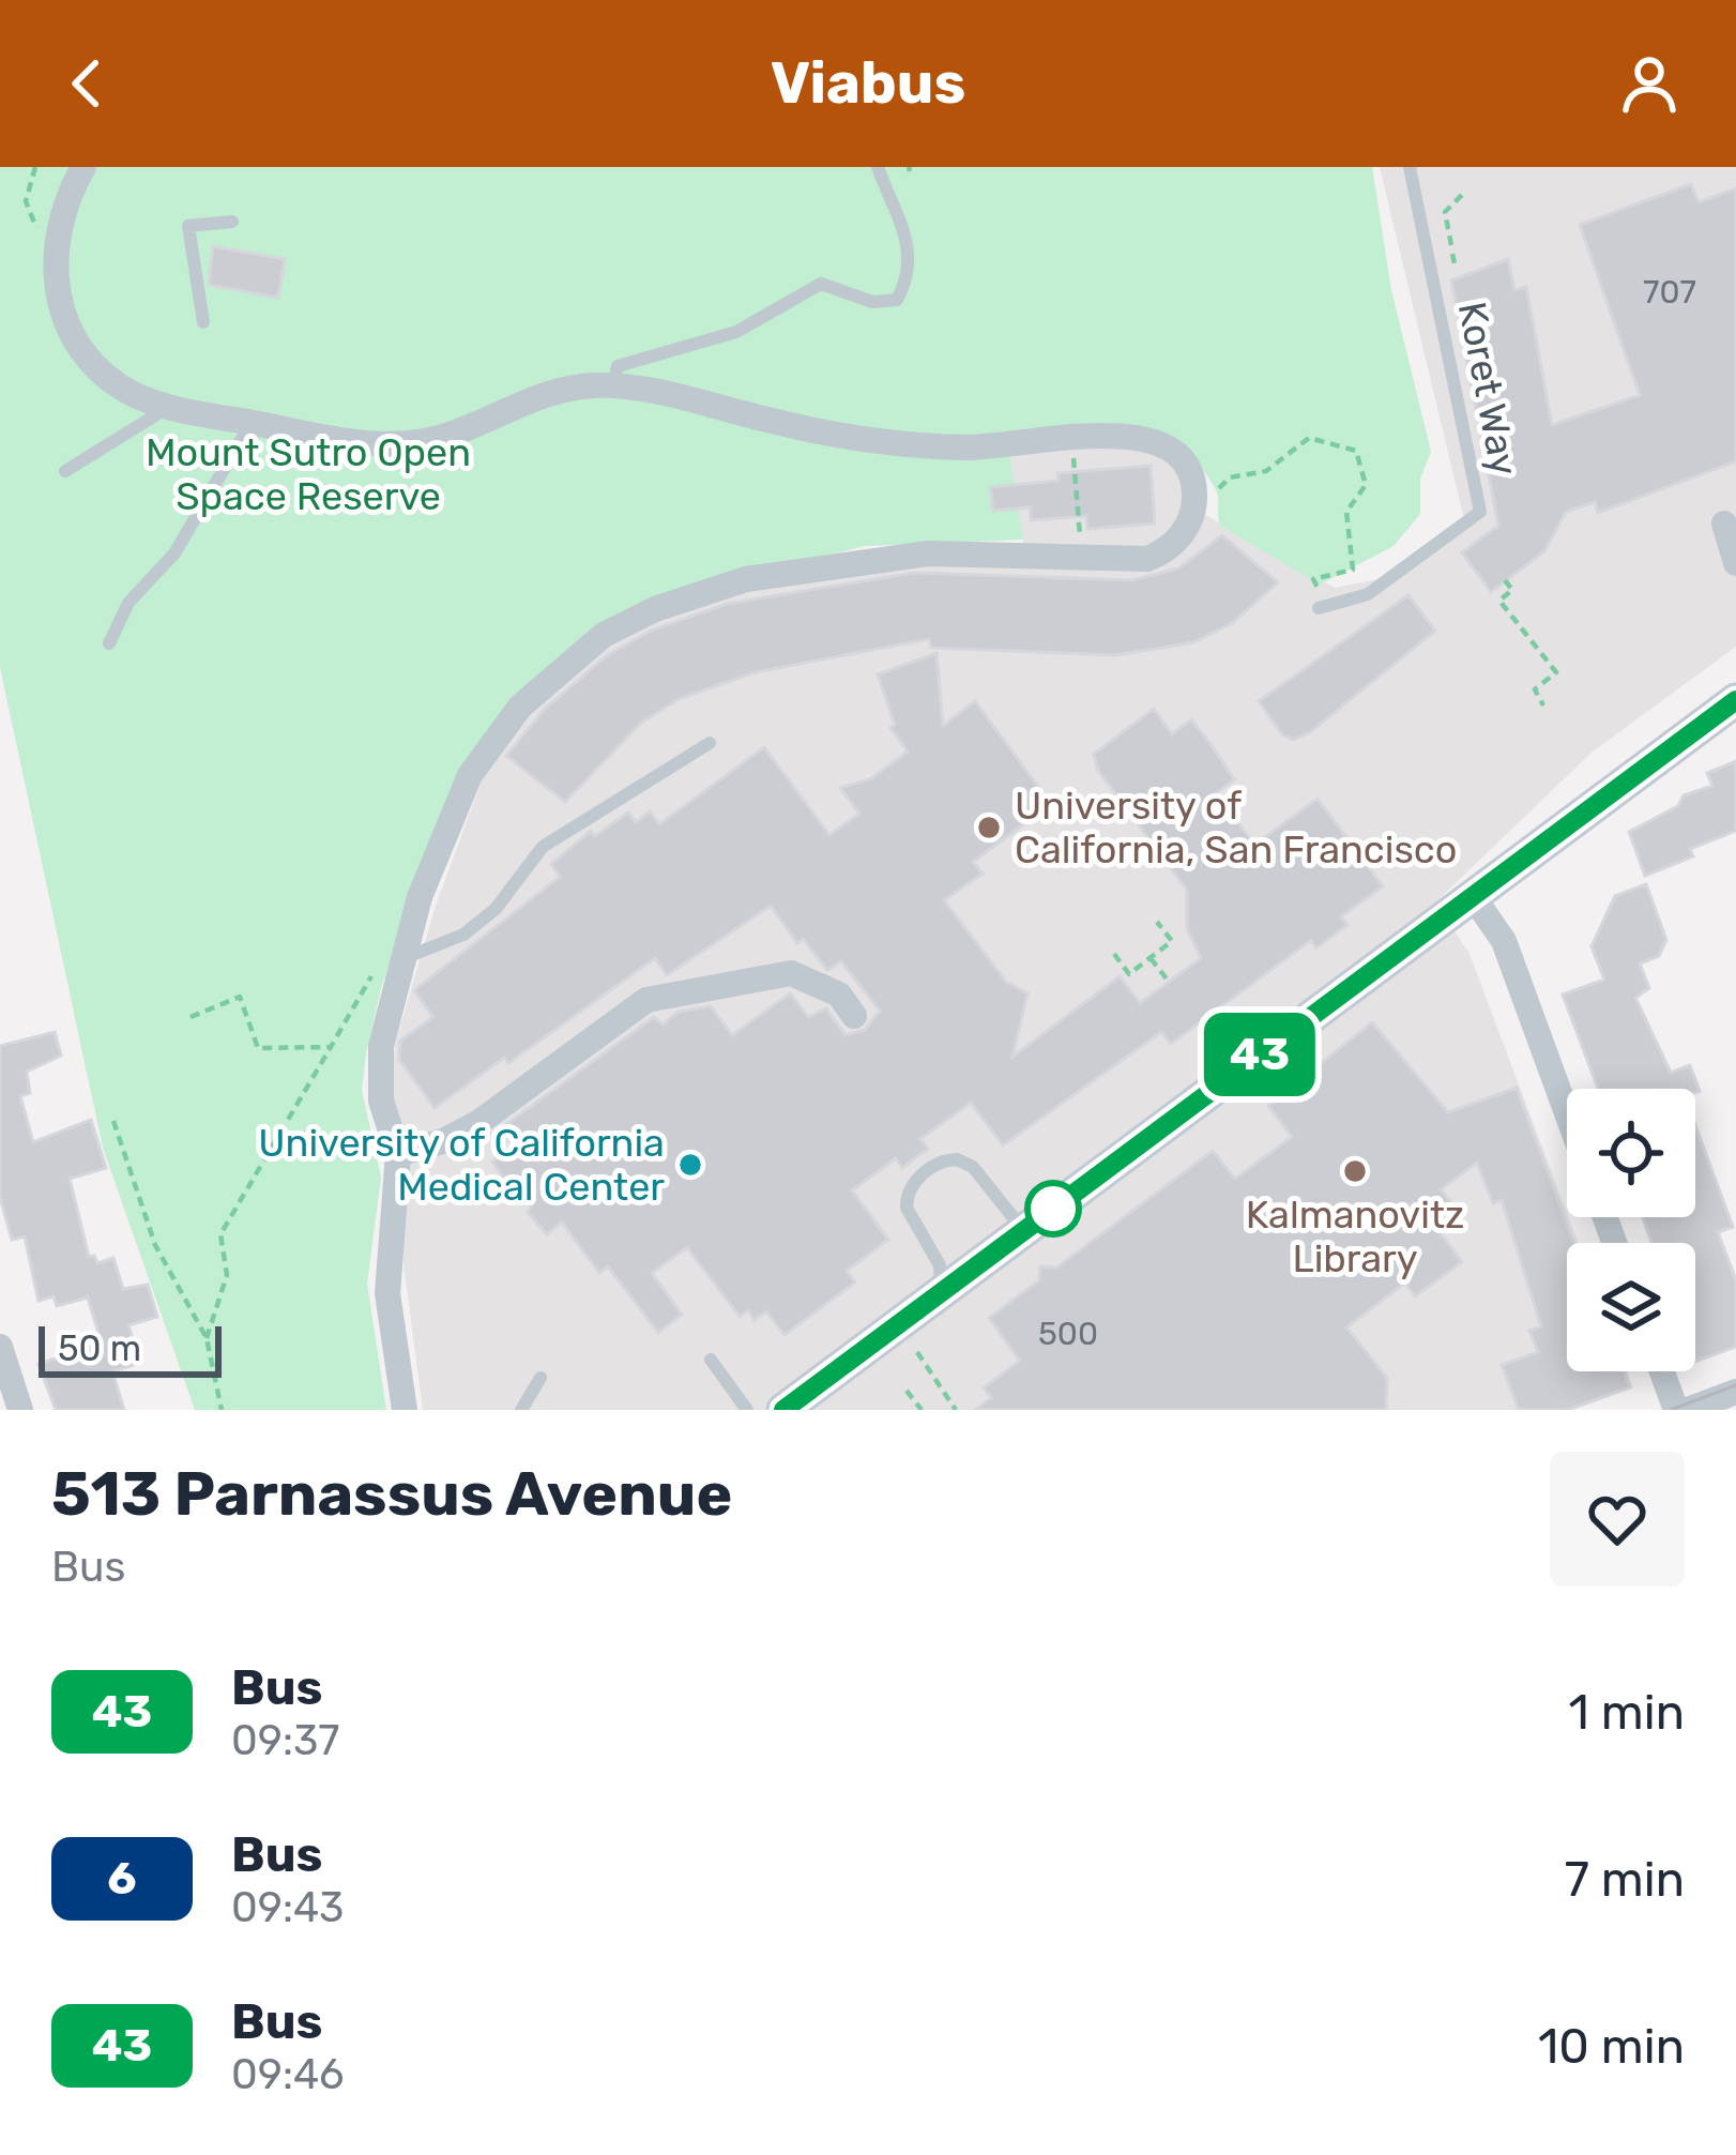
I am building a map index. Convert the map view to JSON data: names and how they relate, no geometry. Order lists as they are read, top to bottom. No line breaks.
{"streets":{"lane":["Koret Way"]},"parks":["Mount Sutro Open Space Reserve"],"places":["University of California, San Francisco","University of California Medical Center","Kalmanovitz Library"],"lines":["bus line 43"],"house_numbers":["707","500"],"scale_bar":"50 m","page":{"header":"Viabus","on_map":"43","scale":"50 m","heading":["513 Parnassus Avenue","Bus"],"list":[{"mark":"43","name":"Bus","note":"09:37","value":"1 min"},{"mark":"6","name":"Bus","note":"09:43","value":"7 min"},{"mark":"43","name":"Bus","note":"09:46","value":"10 min"}]}}
